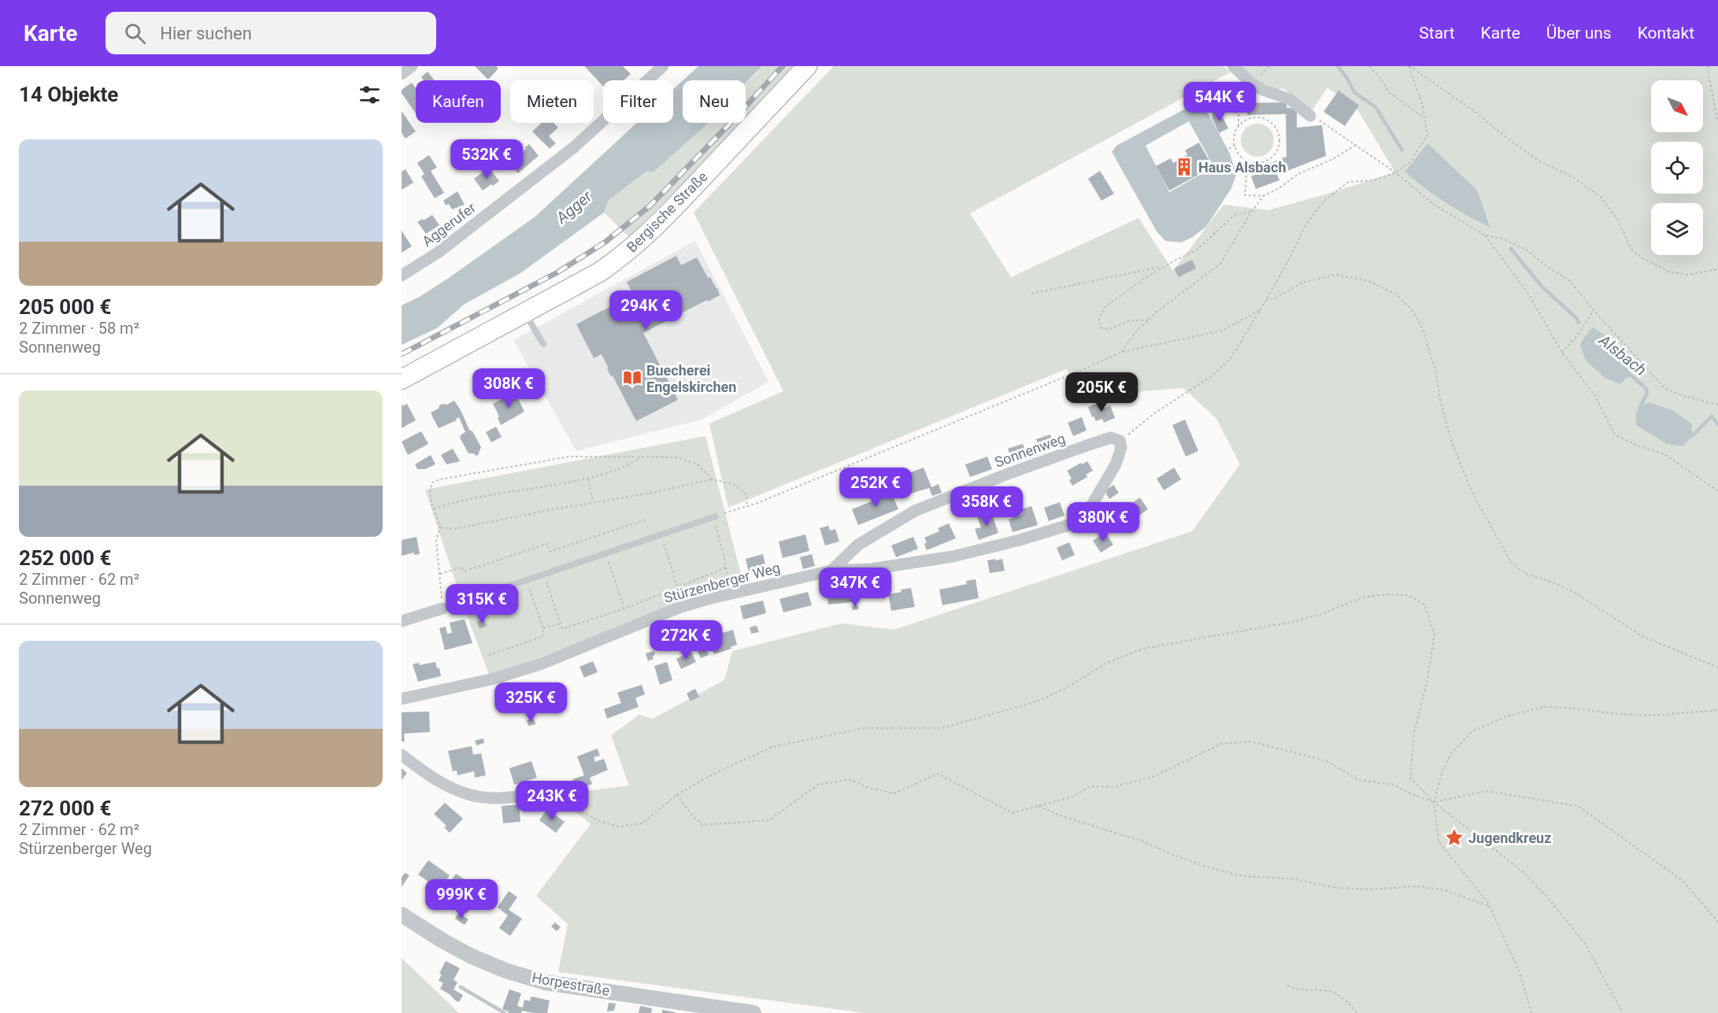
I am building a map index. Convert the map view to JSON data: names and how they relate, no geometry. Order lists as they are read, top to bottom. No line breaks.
{"streets":{"main road":["Bergische Straße"],"street":["Aggerufer","Sonnenweg","Stürzenberger Weg","Horpestraße"]},"crossings":[["Sonnenweg","Stürzenberger Weg"]],"water":["Agger","Alsbach"],"places":{"building":["Haus Alsbach"],"library":["Buecherei Engelskirchen"],"place":["Jugendkreuz"]},"north":"bottom right","page":{"header":"Karte","search":"Hier suchen","nav":["Start","Karte","Über uns","Kontakt"],"heading":"14 Objekte","chip":["Kaufen","Mieten","Filter","Neu"],"price":["544K €","532K €","294K €","308K €","205K €","252K €","358K €","380K €","347K €","315K €","272K €","325K €","243K €","999K €"],"list":[{"name":"205 000 €","note":"2 Zimmer · 58 m² · Sonnenweg"},{"name":"252 000 €","note":"2 Zimmer · 62 m² · Sonnenweg"},{"name":"272 000 €","note":"2 Zimmer · 62 m² · Stürzenberger Weg"}]}}
